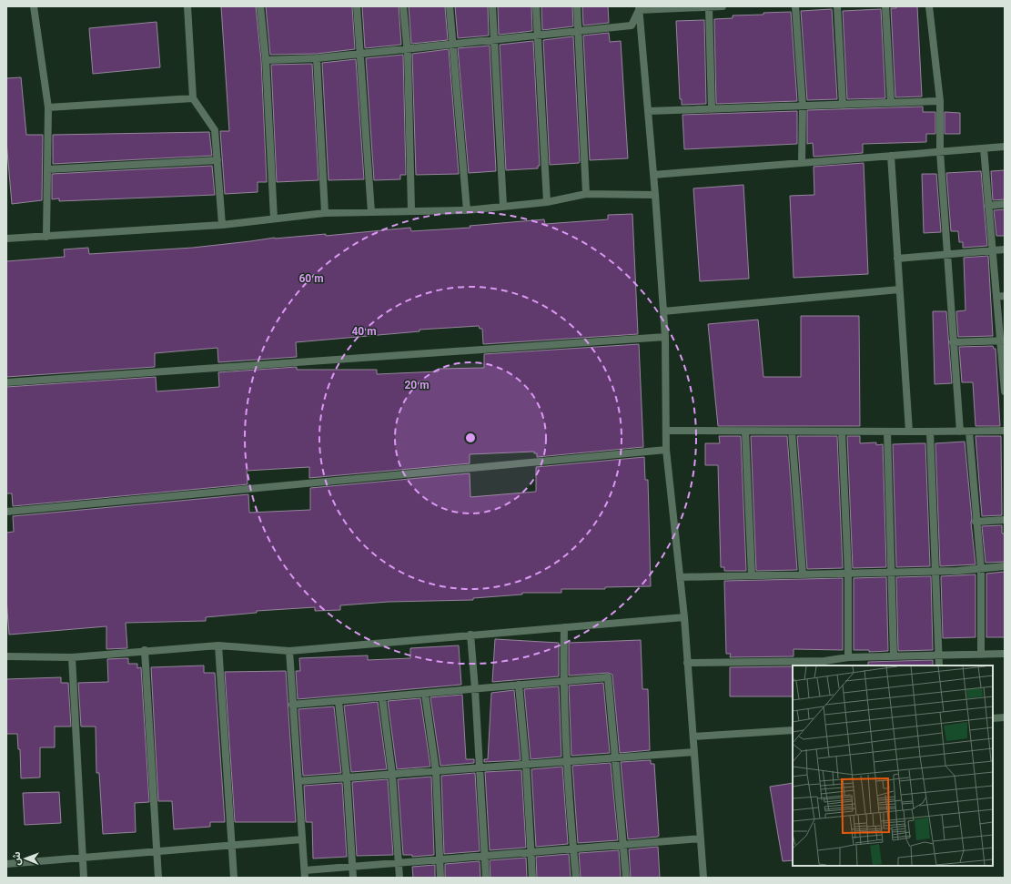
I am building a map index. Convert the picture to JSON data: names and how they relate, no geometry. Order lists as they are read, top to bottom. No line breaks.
{"north":"left","rings":["60 m","40 m","20 m"]}
